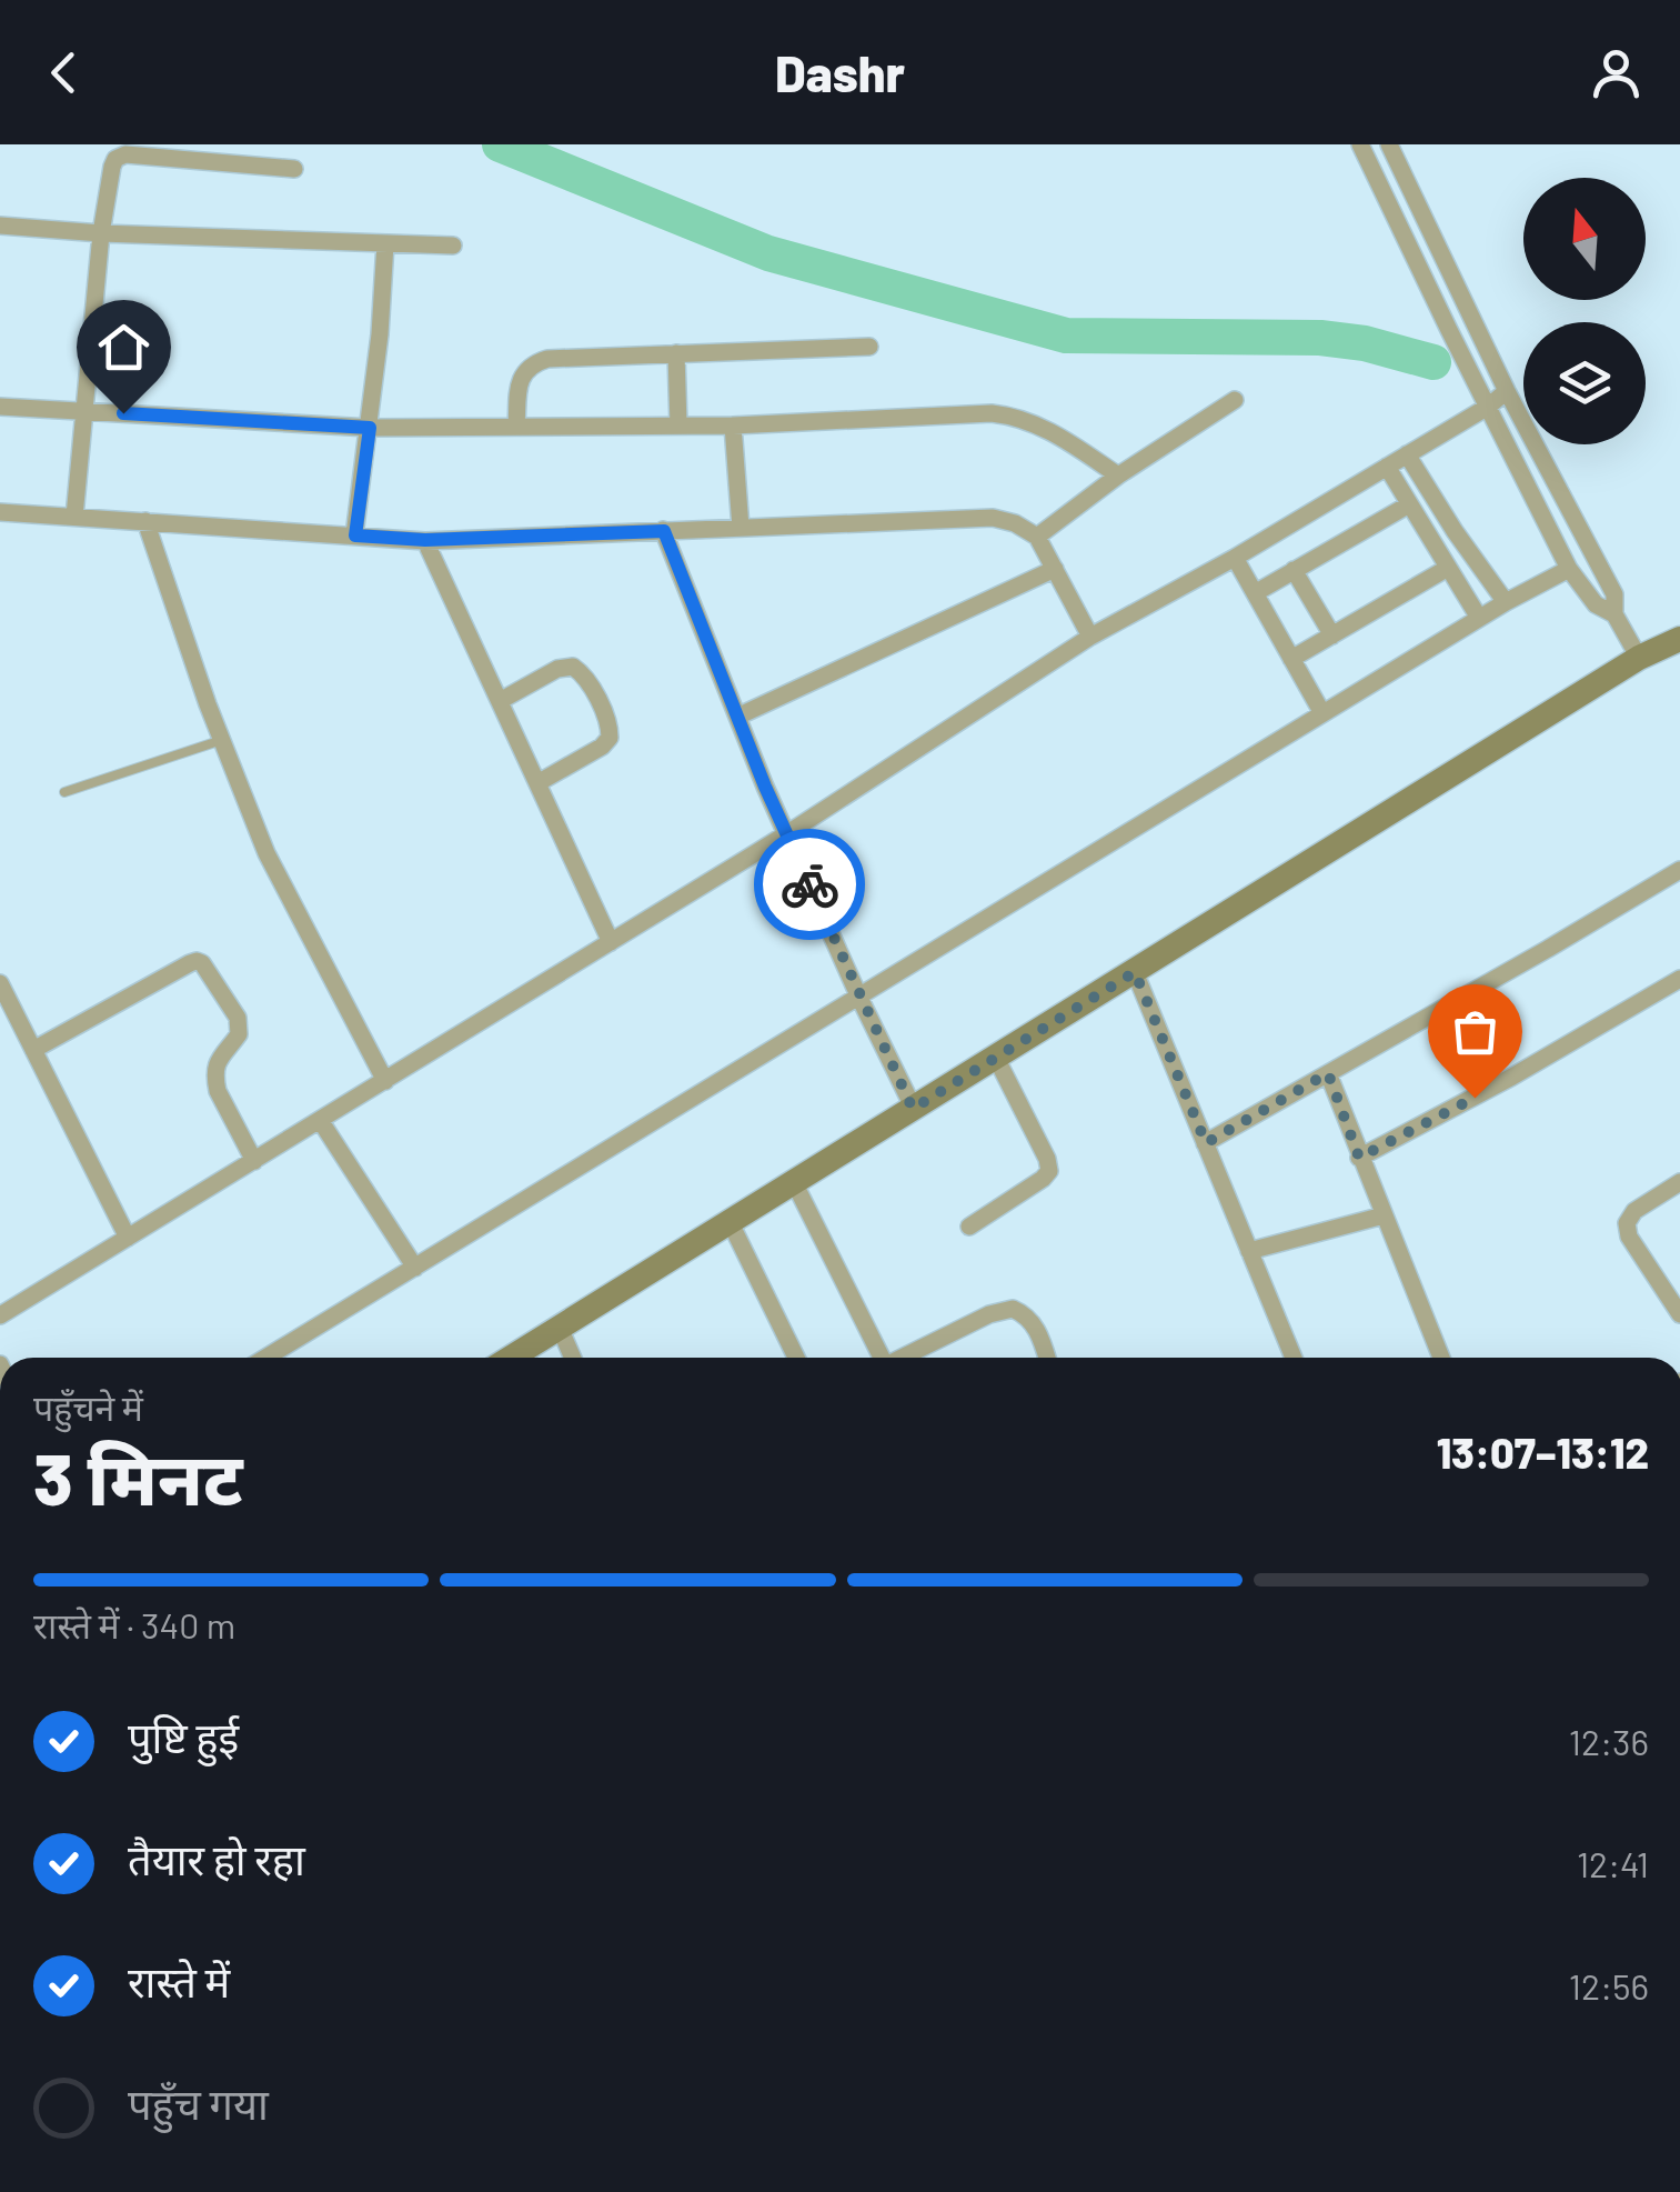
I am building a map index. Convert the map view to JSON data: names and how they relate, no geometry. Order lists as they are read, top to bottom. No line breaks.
{"north":"top","page":{"header":"Dashr","heading":["3 मिनट","पहुँचने में","13:07–13:12"],"bar":"रास्ते में · 340 m","list":[["पुष्टि हुई","12:36"],["तैयार हो रहा","12:41"],["रास्ते में","12:56"],"पहुँच गया"]}}
